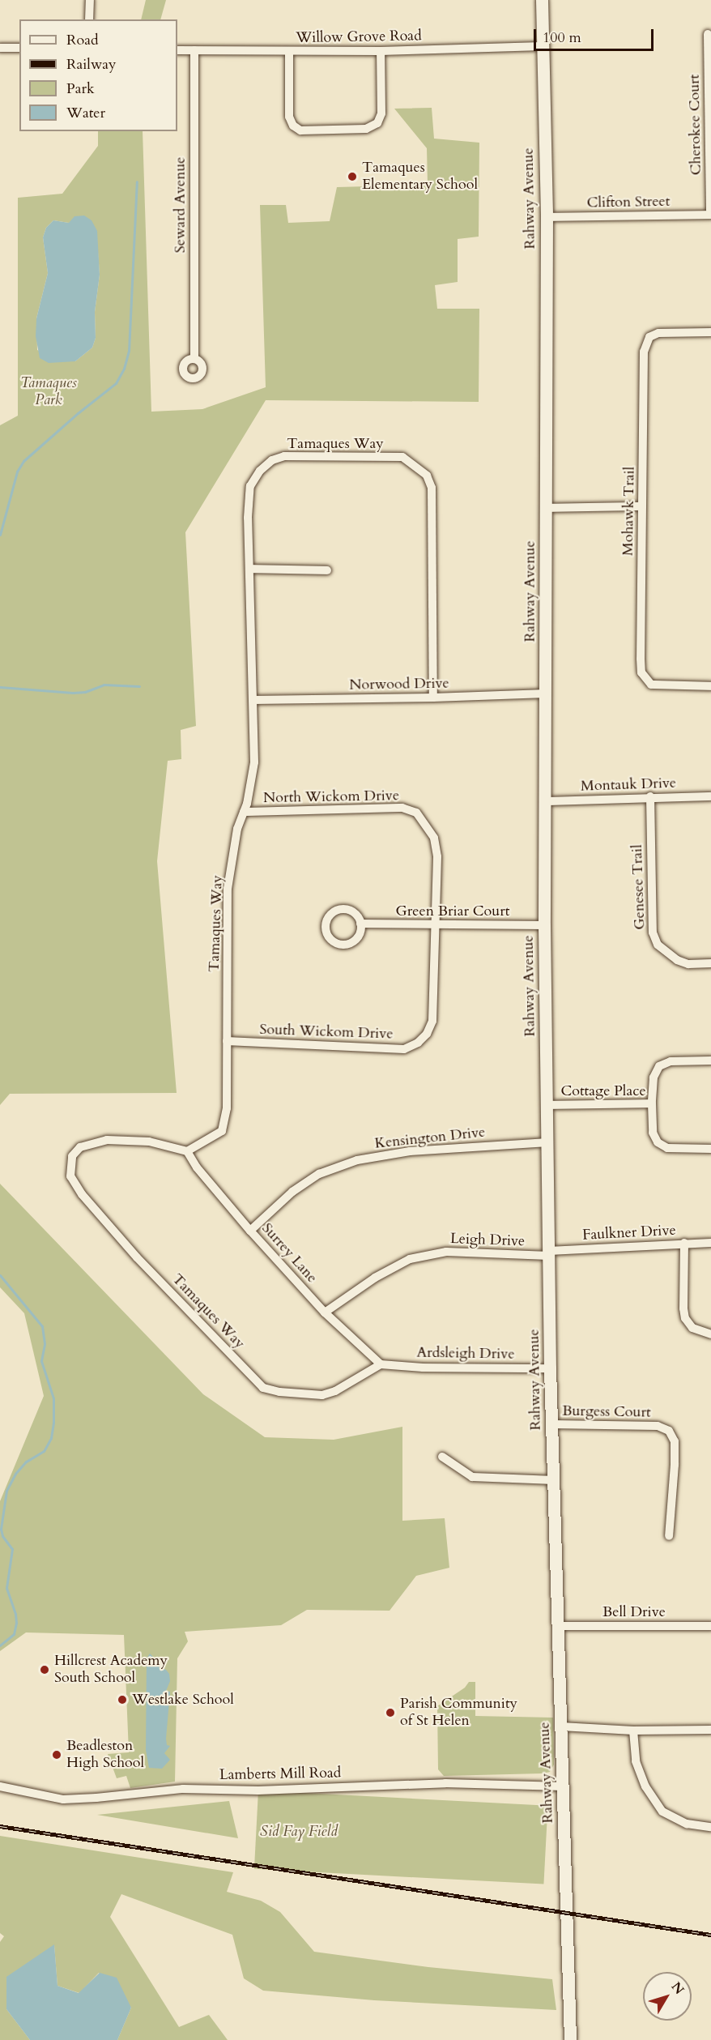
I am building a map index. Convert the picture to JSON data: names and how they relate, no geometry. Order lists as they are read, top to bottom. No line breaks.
{"streets":{"street":["Willow Grove Road","Cherokee Court","Rahway Avenue","Clifton Street","Seward Avenue","Tamaques Way","Mohawk Trail","Norwood Drive","Montauk Drive","North Wickom Drive","Genesee Trail","Green Briar Court","South Wickom Drive","Cottage Place","Kensington Drive","Faulkner Drive","Leigh Drive","Surrey Lane","Ardsleigh Drive","Burgess Court","Bell Drive","Lamberts Mill Road"]},"crossings":[["Willow Grove Road","Rahway Avenue"],["Willow Grove Road","Seward Avenue"],["Cherokee Court","Clifton Street"],["Rahway Avenue","Clifton Street"],["Rahway Avenue","Norwood Drive"],["Rahway Avenue","Montauk Drive"],["Rahway Avenue","Green Briar Court"],["Rahway Avenue","Cottage Place"],["Rahway Avenue","Kensington Drive"],["Rahway Avenue","Faulkner Drive"],["Rahway Avenue","Leigh Drive"],["Rahway Avenue","Ardsleigh Drive"],["Rahway Avenue","Burgess Court"],["Rahway Avenue","Bell Drive"],["Rahway Avenue","Lamberts Mill Road"],["Tamaques Way","Norwood Drive"],["Tamaques Way","North Wickom Drive"],["Tamaques Way","South Wickom Drive"],["Tamaques Way","Surrey Lane"],["Tamaques Way","Ardsleigh Drive"],["Montauk Drive","Genesee Trail"],["North Wickom Drive","Green Briar Court"],["North Wickom Drive","South Wickom Drive"],["Green Briar Court","South Wickom Drive"],["Kensington Drive","Surrey Lane"],["Faulkner Drive","Leigh Drive"],["Leigh Drive","Surrey Lane"],["Surrey Lane","Ardsleigh Drive"]],"parks":["Tamaques Park","Sid Fay Field"],"places":["Tamaques Elementary School","Hillcrest Academy South School","Westlake School","Parish Community of St Helen","Beadleston High School"],"legend":["Road","Railway","Park","Water"],"scale_bar":"100 m","north":"top right"}
